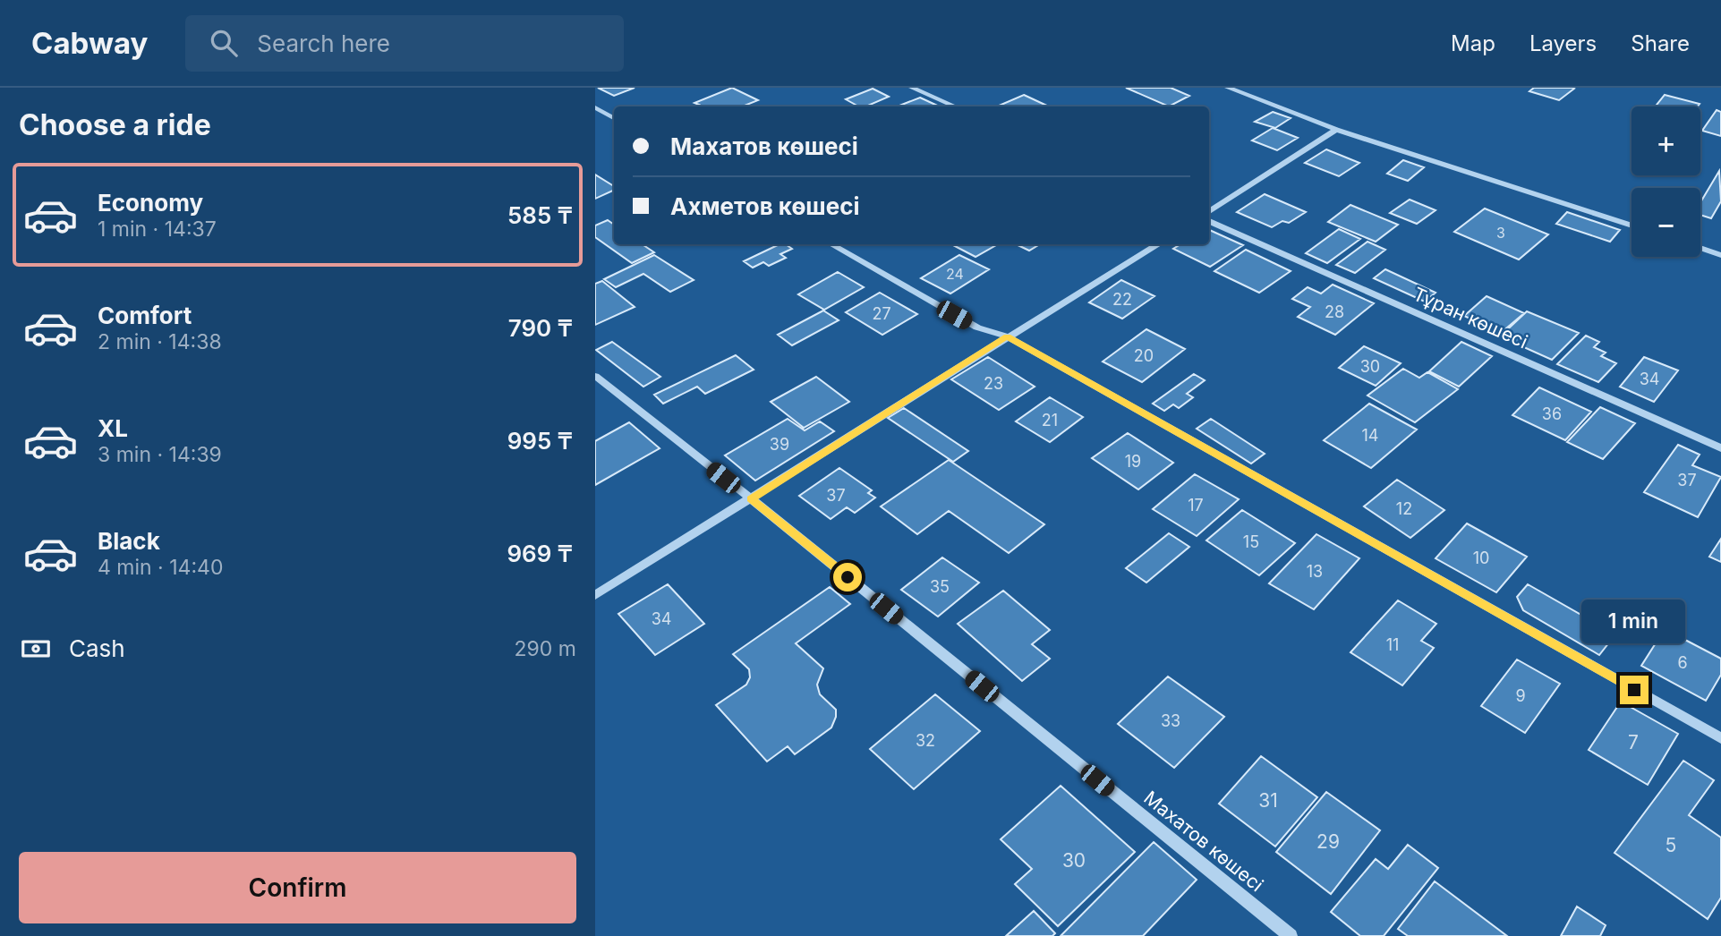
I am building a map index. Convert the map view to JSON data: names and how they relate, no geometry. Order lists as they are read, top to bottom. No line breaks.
{"streets":{"street":["Тұран көшесі","Махатов көшесі"]},"house_numbers":["3","24","22","28","27","20","30","34","23","36","21","14","39","19","37","37","17","12","15","10","13","35","34","11","6","9","33","32","7","31","29","5","30"],"page":{"header":"Cabway","search":"Search here","nav":["Map","Layers","Share"],"heading":"Choose a ride","map_buttons":["+","−"],"banner":["Махатов көшесі","Ахметов көшесі"],"list":[{"name":"Economy","note":"1 min · 14:37","value":"585 ₸"},{"name":"Comfort","note":"2 min · 14:38","value":"790 ₸"},{"name":"XL","note":"3 min · 14:39","value":"995 ₸"},{"name":"Black","note":"4 min · 14:40","value":"969 ₸"}],"bubble":"1 min","pay":["Cash","290 m"],"buttons":"Confirm"}}
